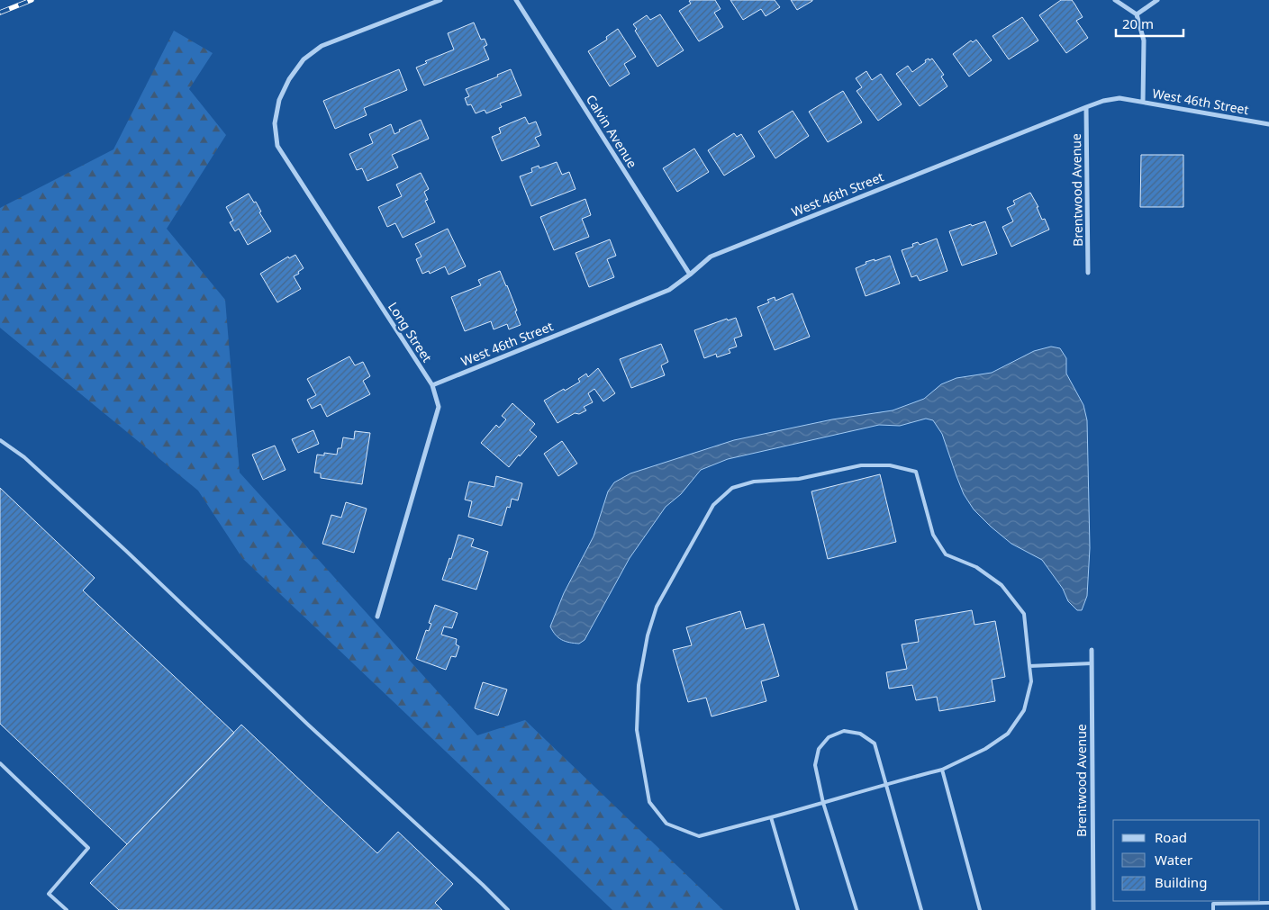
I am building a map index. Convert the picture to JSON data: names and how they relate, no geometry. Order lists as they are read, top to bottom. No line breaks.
{"streets":{"street":["West 46th Street","Calvin Avenue","Brentwood Avenue","Long Street"]},"crossings":[["West 46th Street","Calvin Avenue"],["West 46th Street","Brentwood Avenue"],["West 46th Street","Long Street"]],"legend":["Road","Water","Building"],"scale_bar":"20 m"}
